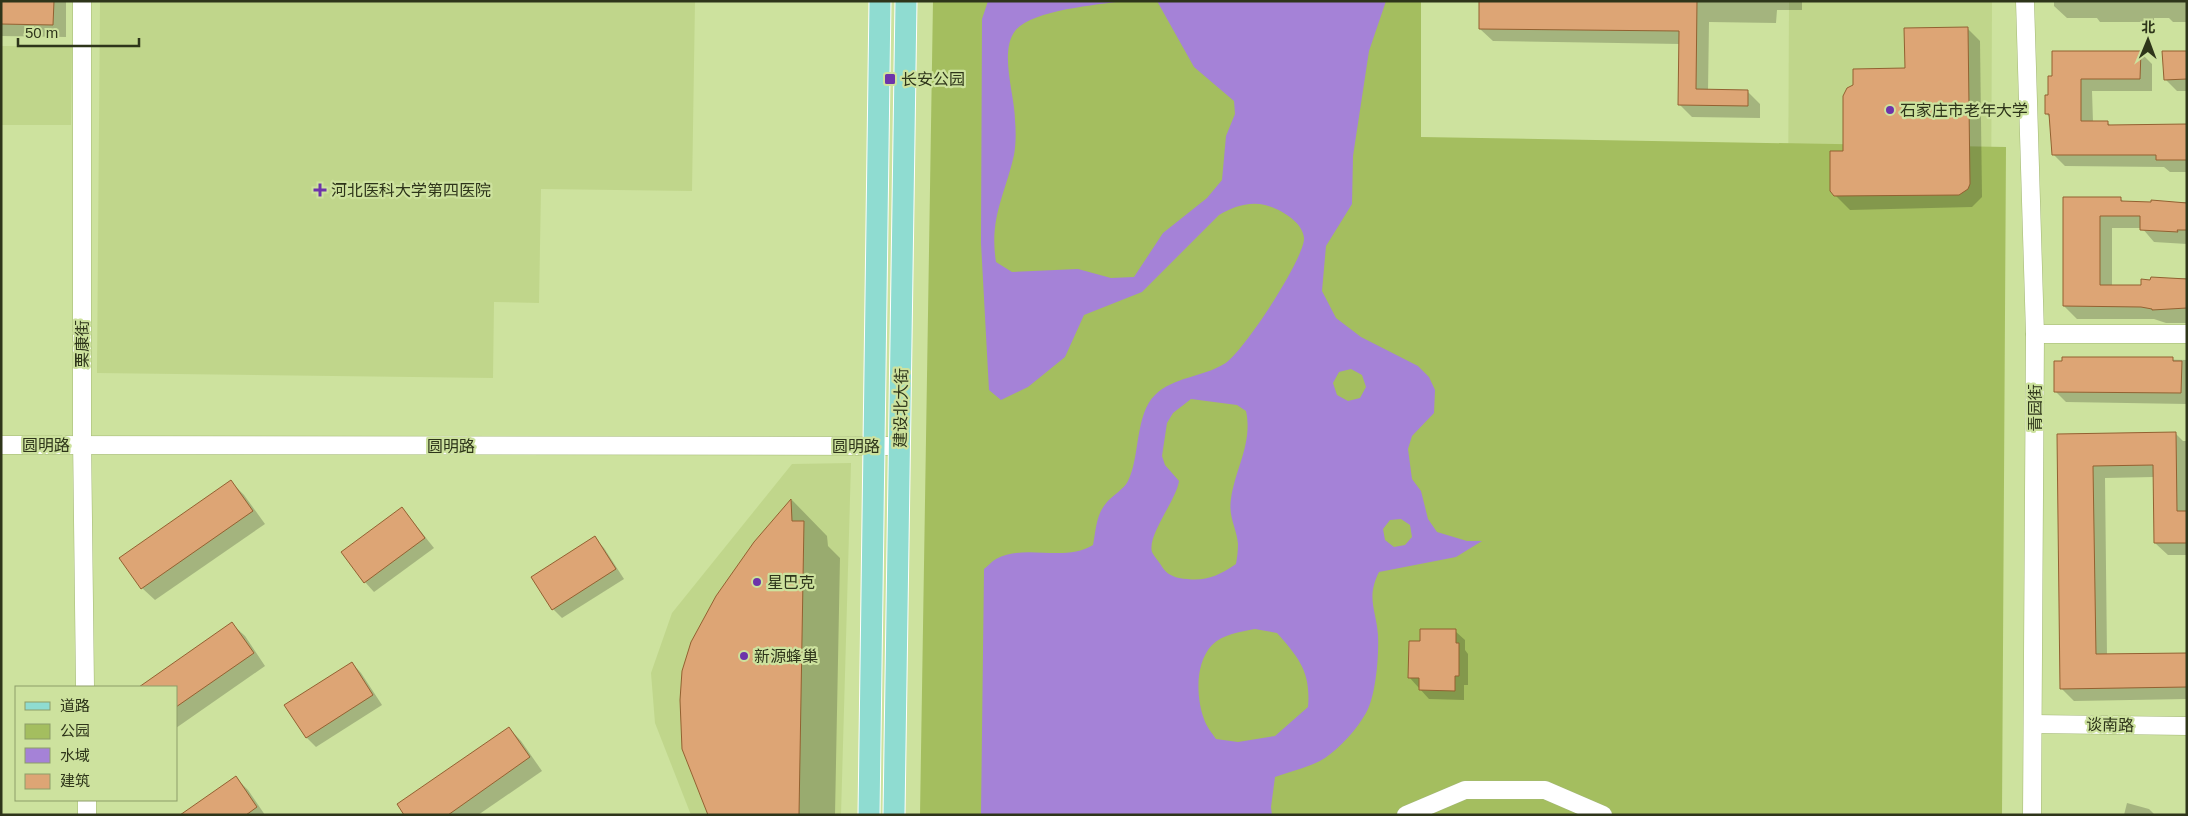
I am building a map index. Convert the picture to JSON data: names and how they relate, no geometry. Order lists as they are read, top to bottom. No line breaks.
{"streets":{"main road":["建设北大街"],"street":["栗康街","青园街","圆明路","谈南路"]},"crossings":[["栗康街","圆明路"],["建设北大街","圆明路"],["青园街","谈南路"]],"places":{"transit":["长安公园"],"other":["石家庄市老年大学","星巴克","新源蜂巢"],"health":["河北医科大学第四医院"]},"legend":["道路","公园","水域","建筑"],"scale_bar":"50 m","north":"top"}
